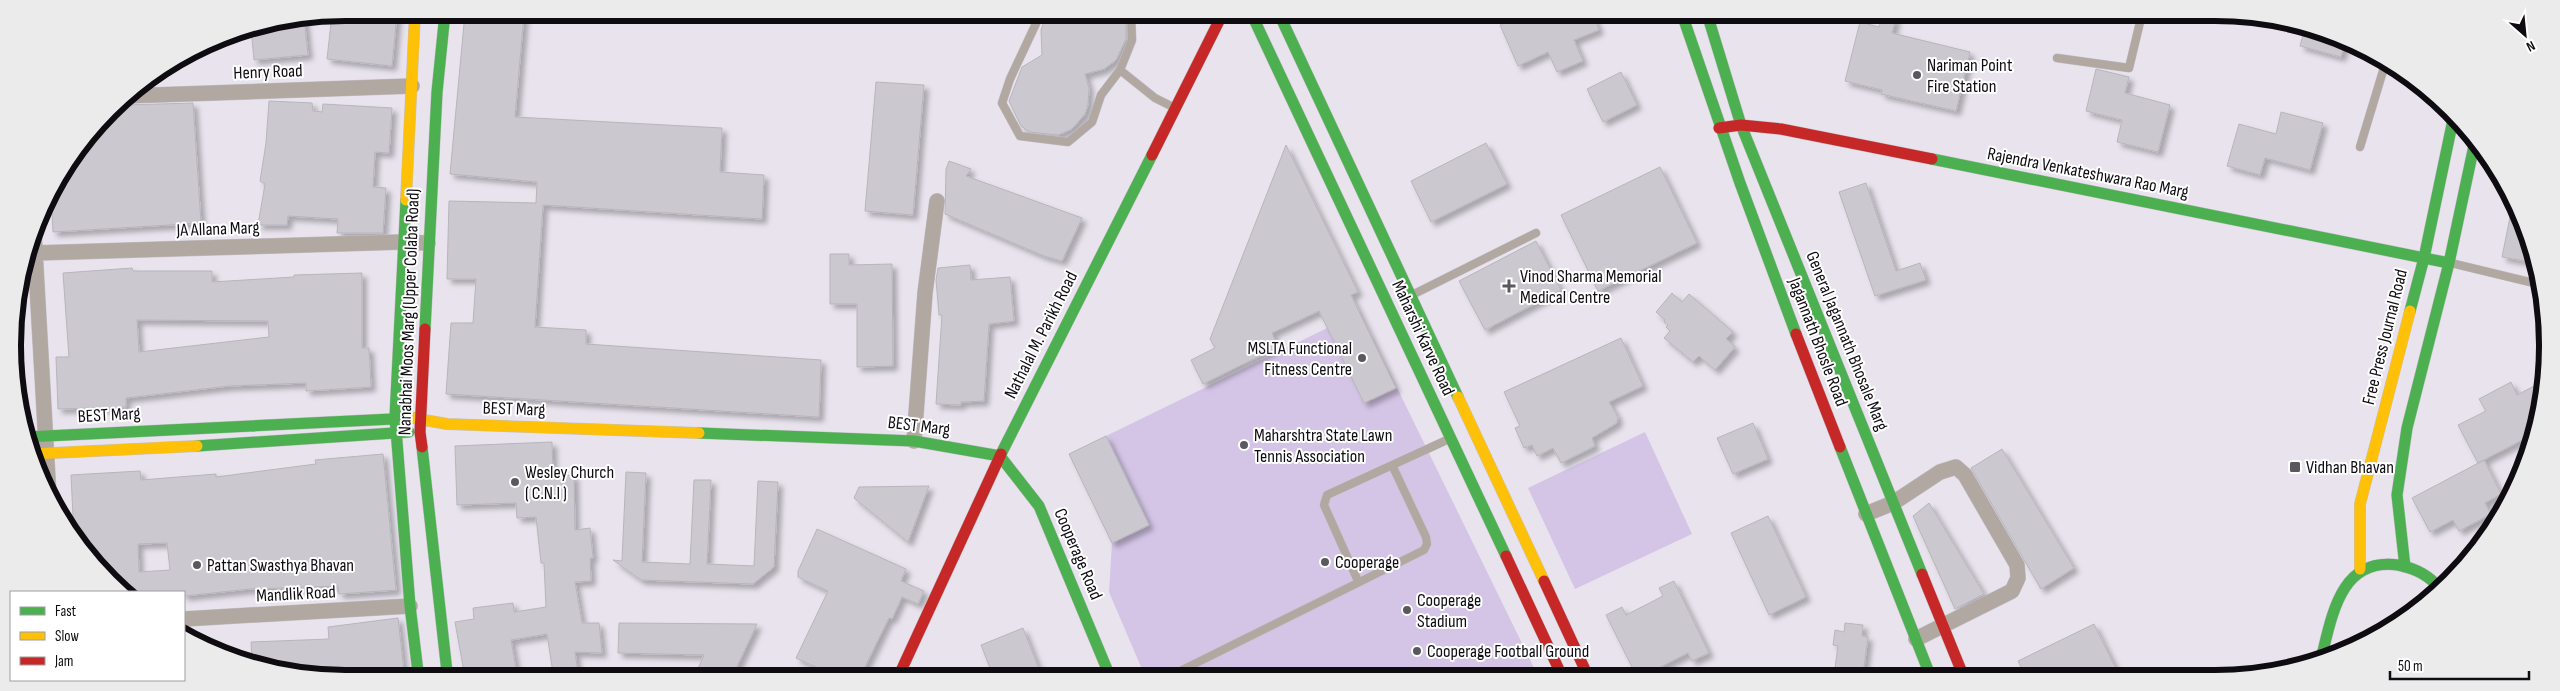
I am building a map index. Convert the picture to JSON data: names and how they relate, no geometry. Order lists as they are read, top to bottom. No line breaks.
{"streets":{"street":["Henry Road","Rajendra Venkateshwara Rao Marg","JA Allana Marg","Nanabhai Moos Marg (Upper Colaba Road)","Nathalal M. Parikh Road","Free Press Journal Road","Maharshi Karve Road","General Jagannath Bhosale Marg","Jagannath Bhosle Road","BEST Marg","Cooperage Road","Mandlik Road"]},"crossings":[["Henry Road","Nanabhai Moos Marg (Upper Colaba Road)"],["Rajendra Venkateshwara Rao Marg","Free Press Journal Road"],["Rajendra Venkateshwara Rao Marg","General Jagannath Bhosale Marg"],["Rajendra Venkateshwara Rao Marg","Jagannath Bhosle Road"],["JA Allana Marg","Nanabhai Moos Marg (Upper Colaba Road)"],["Nanabhai Moos Marg (Upper Colaba Road)","BEST Marg"],["Nanabhai Moos Marg (Upper Colaba Road)","Mandlik Road"],["Nathalal M. Parikh Road","BEST Marg"],["Nathalal M. Parikh Road","Cooperage Road"],["BEST Marg","Cooperage Road"]],"places":{"other":["Nariman Point Fire Station","MSLTA Functional Fitness Centre","Maharshtra State Lawn Tennis Association","Wesley Church ( C.N.I )","Cooperage","Pattan Swasthya Bhavan","Cooperage Stadium","Cooperage Football Ground"],"health":["Vinod Sharma Memorial Medical Centre"],"transit":["Vidhan Bhavan"]},"legend":["Fast","Slow","Jam"],"scale_bar":"50 m","north":"bottom right"}
